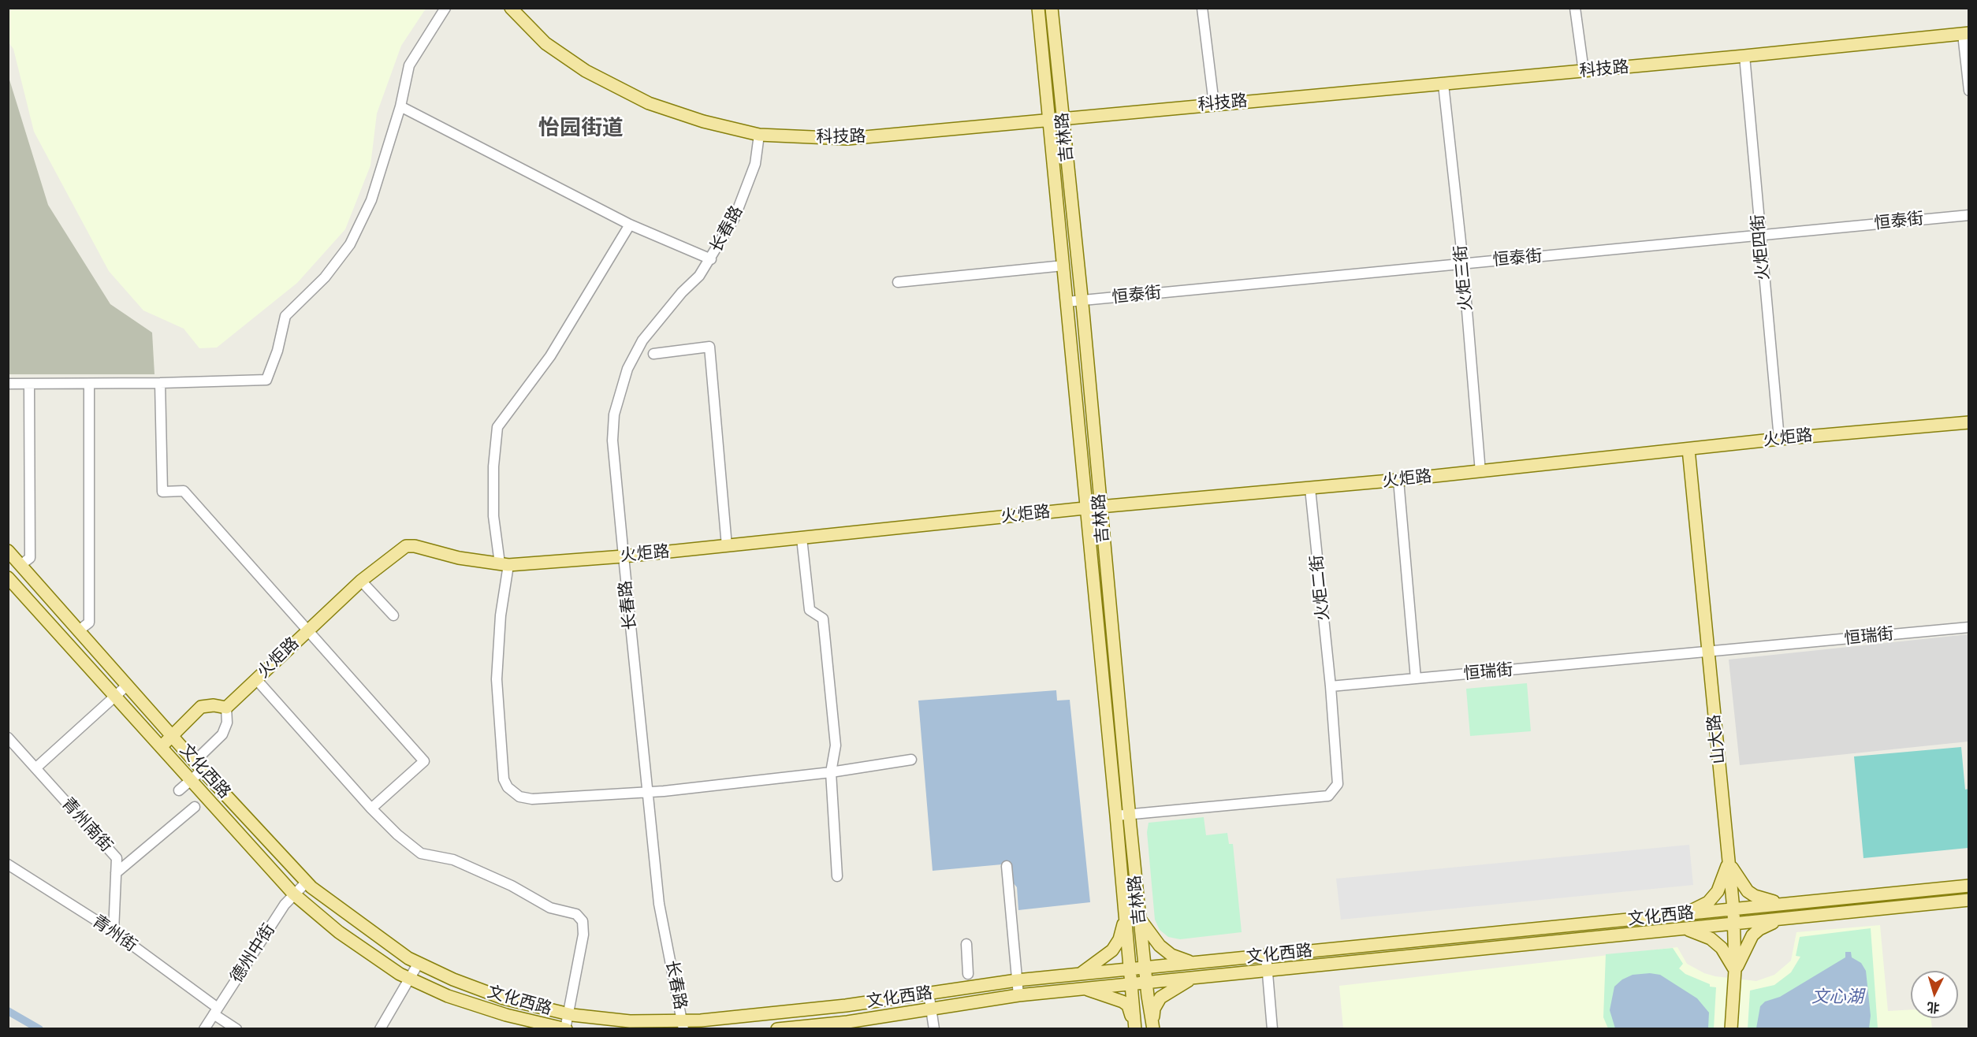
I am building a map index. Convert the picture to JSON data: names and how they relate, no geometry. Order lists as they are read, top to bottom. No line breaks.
{"streets":{"main road":["科技路","吉林路","火炬路","山大路","文化西路"],"street":["恒泰街","长春路","火炬四街","火炬三街","火炬二街","恒瑞街","青州南街","青州街","德州中街"]},"crossings":[["科技路","吉林路"],["科技路","长春路"],["科技路","火炬四街"],["科技路","火炬三街"],["吉林路","恒泰街"],["吉林路","火炬路"],["吉林路","文化西路"],["恒泰街","火炬四街"],["恒泰街","火炬三街"],["长春路","火炬路"],["长春路","文化西路"],["火炬四街","火炬路"],["火炬三街","火炬路"],["火炬路","火炬二街"],["火炬路","山大路"],["火炬二街","恒瑞街"],["恒瑞街","山大路"],["山大路","文化西路"],["文化西路","德州中街"],["青州南街","青州街"],["青州街","德州中街"]],"districts":["怡园街道"],"water":["文心湖"],"north":"bottom"}
